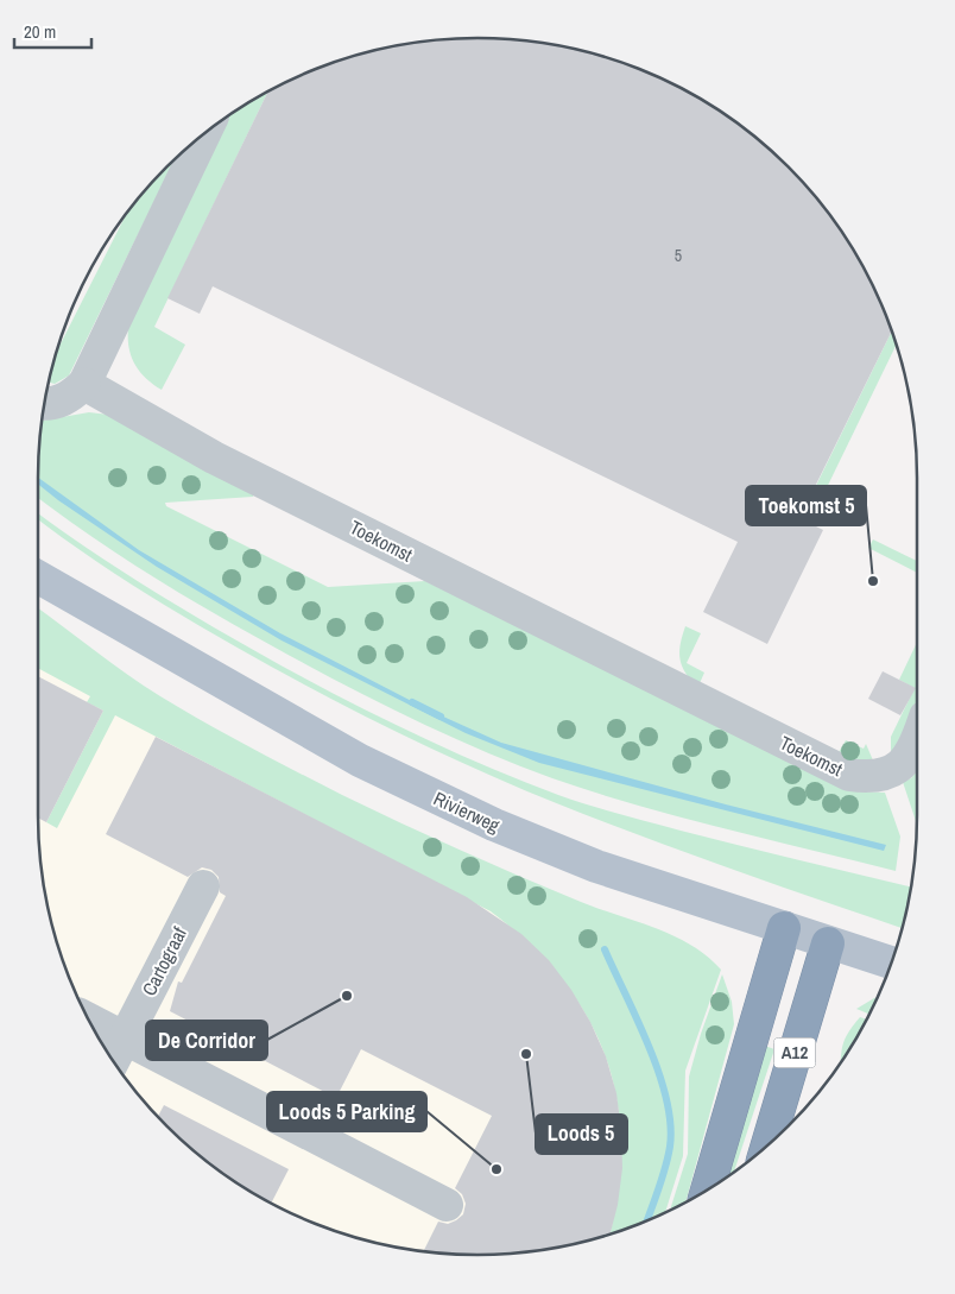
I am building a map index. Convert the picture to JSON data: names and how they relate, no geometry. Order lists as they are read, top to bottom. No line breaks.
{"streets":{"highway":["A12"],"main road":["Rivierweg"],"street":["Toekomst","Cartograaf"]},"crossings":[["Rivierweg","A12"]],"places":["Toekomst 5","De Corridor","Loods 5","Loods 5 Parking"],"house_numbers":["5"],"scale_bar":"20 m"}
